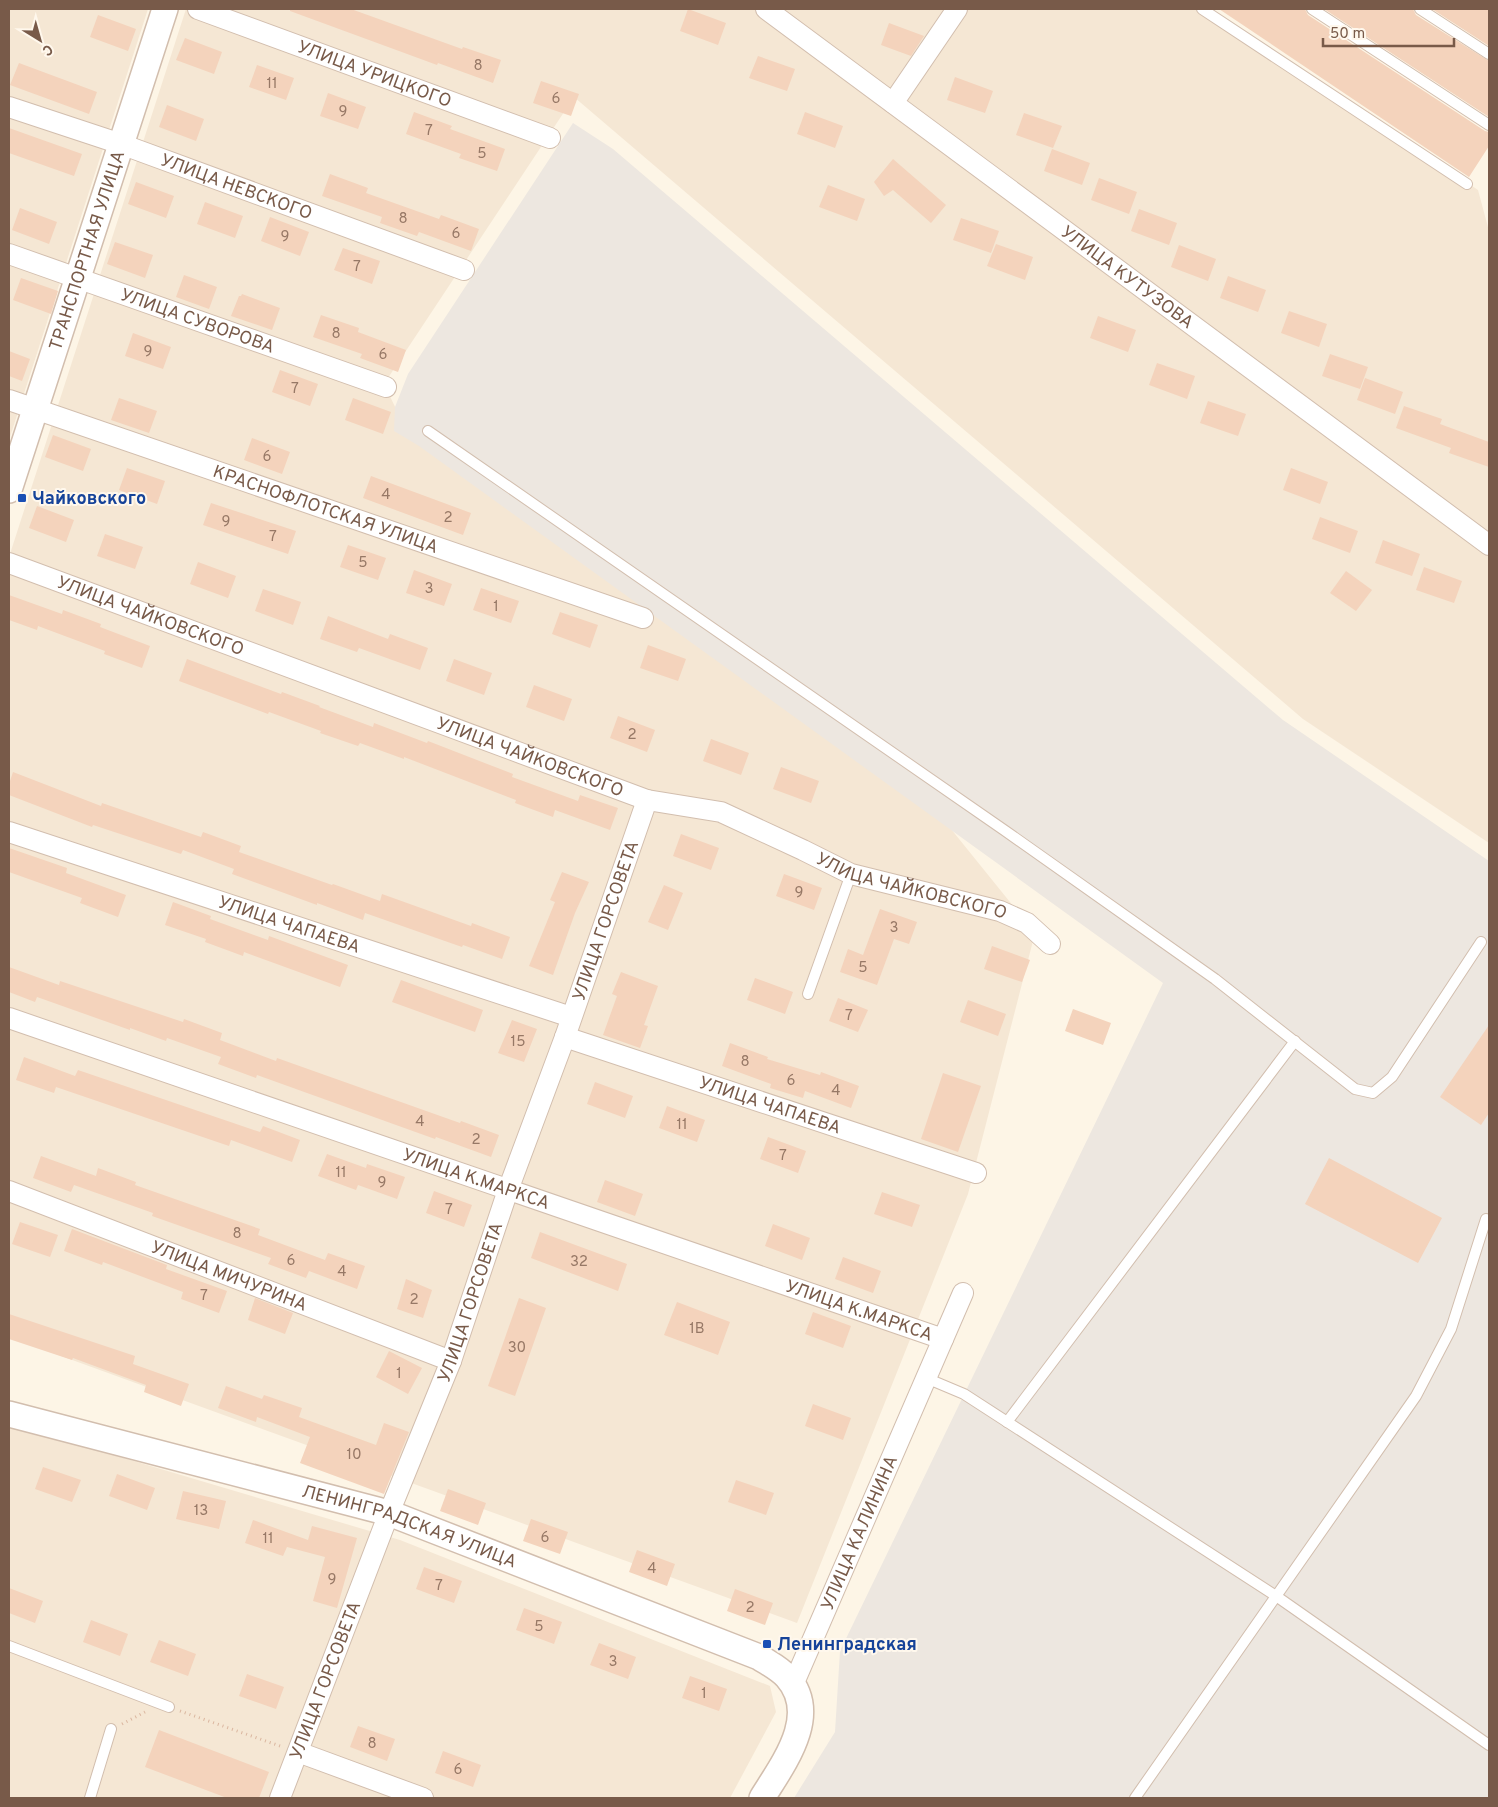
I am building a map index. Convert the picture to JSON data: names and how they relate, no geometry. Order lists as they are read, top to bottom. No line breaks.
{"streets":{"street":["УЛИЦА УРИЦКОГО","УЛИЦА НЕВСКОГО","ТРАНСПОРТНАЯ УЛИЦА","УЛИЦА КУТУЗОВА","УЛИЦА СУВОРОВА","КРАСНОФЛОТСКАЯ УЛИЦА","УЛИЦА ЧАЙКОВСКОГО","УЛИЦА ГОРСОВЕТА","УЛИЦА ЧАПАЕВА","УЛИЦА К.МАРКСА","УЛИЦА МИЧУРИНА","ЛЕНИНГРАДСКАЯ УЛИЦА","УЛИЦА КАЛИНИНА"]},"crossings":[["УЛИЦА НЕВСКОГО","ТРАНСПОРТНАЯ УЛИЦА"],["ТРАНСПОРТНАЯ УЛИЦА","УЛИЦА СУВОРОВА"],["ТРАНСПОРТНАЯ УЛИЦА","КРАСНОФЛОТСКАЯ УЛИЦА"],["УЛИЦА ЧАЙКОВСКОГО","УЛИЦА ГОРСОВЕТА"],["УЛИЦА ГОРСОВЕТА","УЛИЦА ЧАПАЕВА"],["УЛИЦА ГОРСОВЕТА","УЛИЦА К.МАРКСА"],["УЛИЦА ГОРСОВЕТА","УЛИЦА МИЧУРИНА"],["УЛИЦА ГОРСОВЕТА","ЛЕНИНГРАДСКАЯ УЛИЦА"],["УЛИЦА К.МАРКСА","УЛИЦА КАЛИНИНА"],["ЛЕНИНГРАДСКАЯ УЛИЦА","УЛИЦА КАЛИНИНА"]],"places":{"transit":["Чайковского","Ленинградская"]},"house_numbers":["8","11","6","9","7","5","8","6","9","7","8","9","6","7","6","4","2","9","7","5","3","1","2","9","3","5","7","15","8","6","4","4","11","2","7","11","9","7","8","6","32","4","7","2","1В","30","1","10","13","6","11","4","9","7","2","5","3","1","8","6"],"scale_bar":"50 m","north":"bottom right"}
